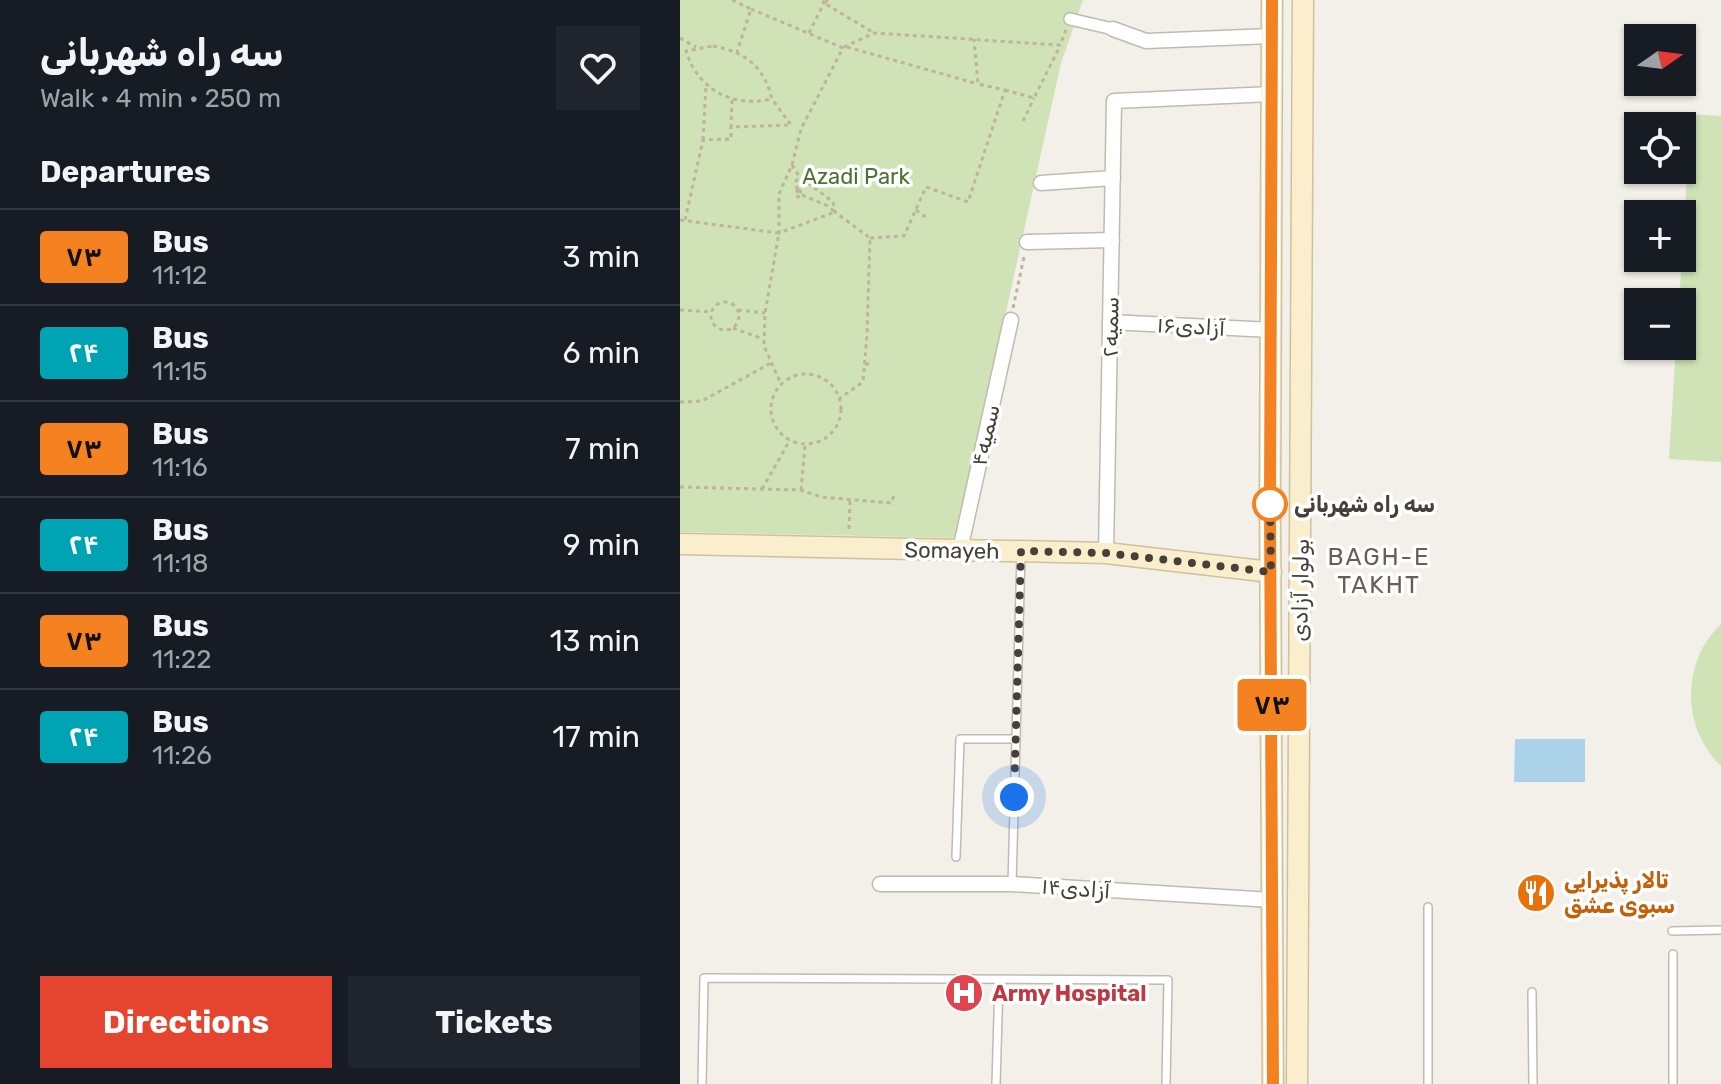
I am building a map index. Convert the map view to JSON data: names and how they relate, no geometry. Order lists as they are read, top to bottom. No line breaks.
{"streets":{"main road":["Somayeh","بولوار آزادی"],"street":["آزادی۱۶","۲سمیه","سمیه۴","آزادی۱۴"]},"crossings":[["آزادی۱۶","۲سمیه"],["آزادی۱۶","بولوار آزادی"],["۲سمیه","Somayeh"],["۲سمیه","بولوار آزادی"],["سمیه۴","Somayeh"],["Somayeh","بولوار آزادی"],["بولوار آزادی","آزادی۱۴"]],"districts":["BAGH-E TAKHT"],"parks":["Azadi Park"],"places":{"other":["سه راه شهربانی"],"restaurant":["تالار پذیرایی سبوی عشق"],"hospital":["Army Hospital"]},"lines":["bus line ۷۳"],"north":"right","page":{"heading":[["سه راه شهربانی","Walk · 4 min · 250 m"],"Departures"],"on_map":"۷۳","map_buttons":["+","−"],"list":[{"mark":"۷۳","name":"Bus","note":"11:12","value":"3 min"},{"mark":"۲۴","name":"Bus","note":"11:15","value":"6 min"},{"mark":"۷۳","name":"Bus","note":"11:16","value":"7 min"},{"mark":"۲۴","name":"Bus","note":"11:18","value":"9 min"},{"mark":"۷۳","name":"Bus","note":"11:22","value":"13 min"},{"mark":"۲۴","name":"Bus","note":"11:26","value":"17 min"}],"buttons":["Directions","Tickets"]}}
